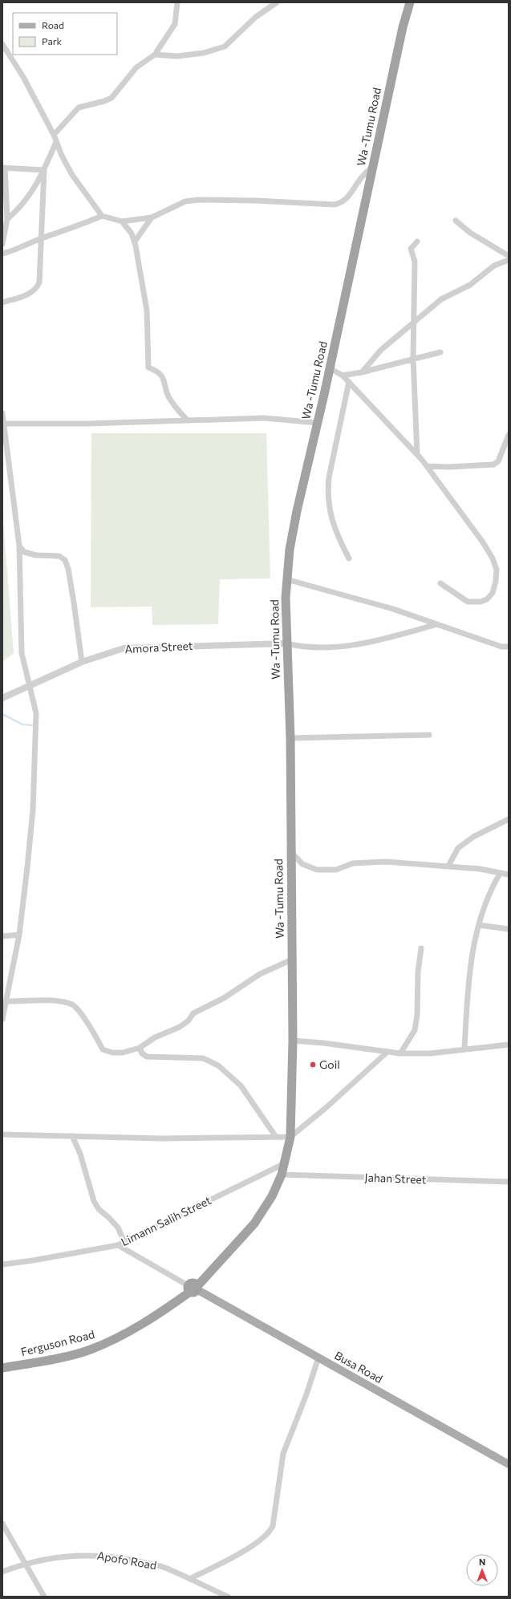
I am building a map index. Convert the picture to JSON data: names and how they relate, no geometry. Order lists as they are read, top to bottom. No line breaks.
{"streets":{"highway":["Wa -Tumu Road","Ferguson Road"],"main road":["Busa Road"],"street":["Amora Street","Jahan Street","Limann Salih Street","Apofo Road"]},"crossings":[["Wa -Tumu Road","Amora Street"],["Wa -Tumu Road","Jahan Street"],["Wa -Tumu Road","Limann Salih Street"],["Wa -Tumu Road","Ferguson Road"],["Wa -Tumu Road","Busa Road"],["Ferguson Road","Busa Road"]],"places":["Goil"],"legend":["Road","Park"],"north":"top"}
